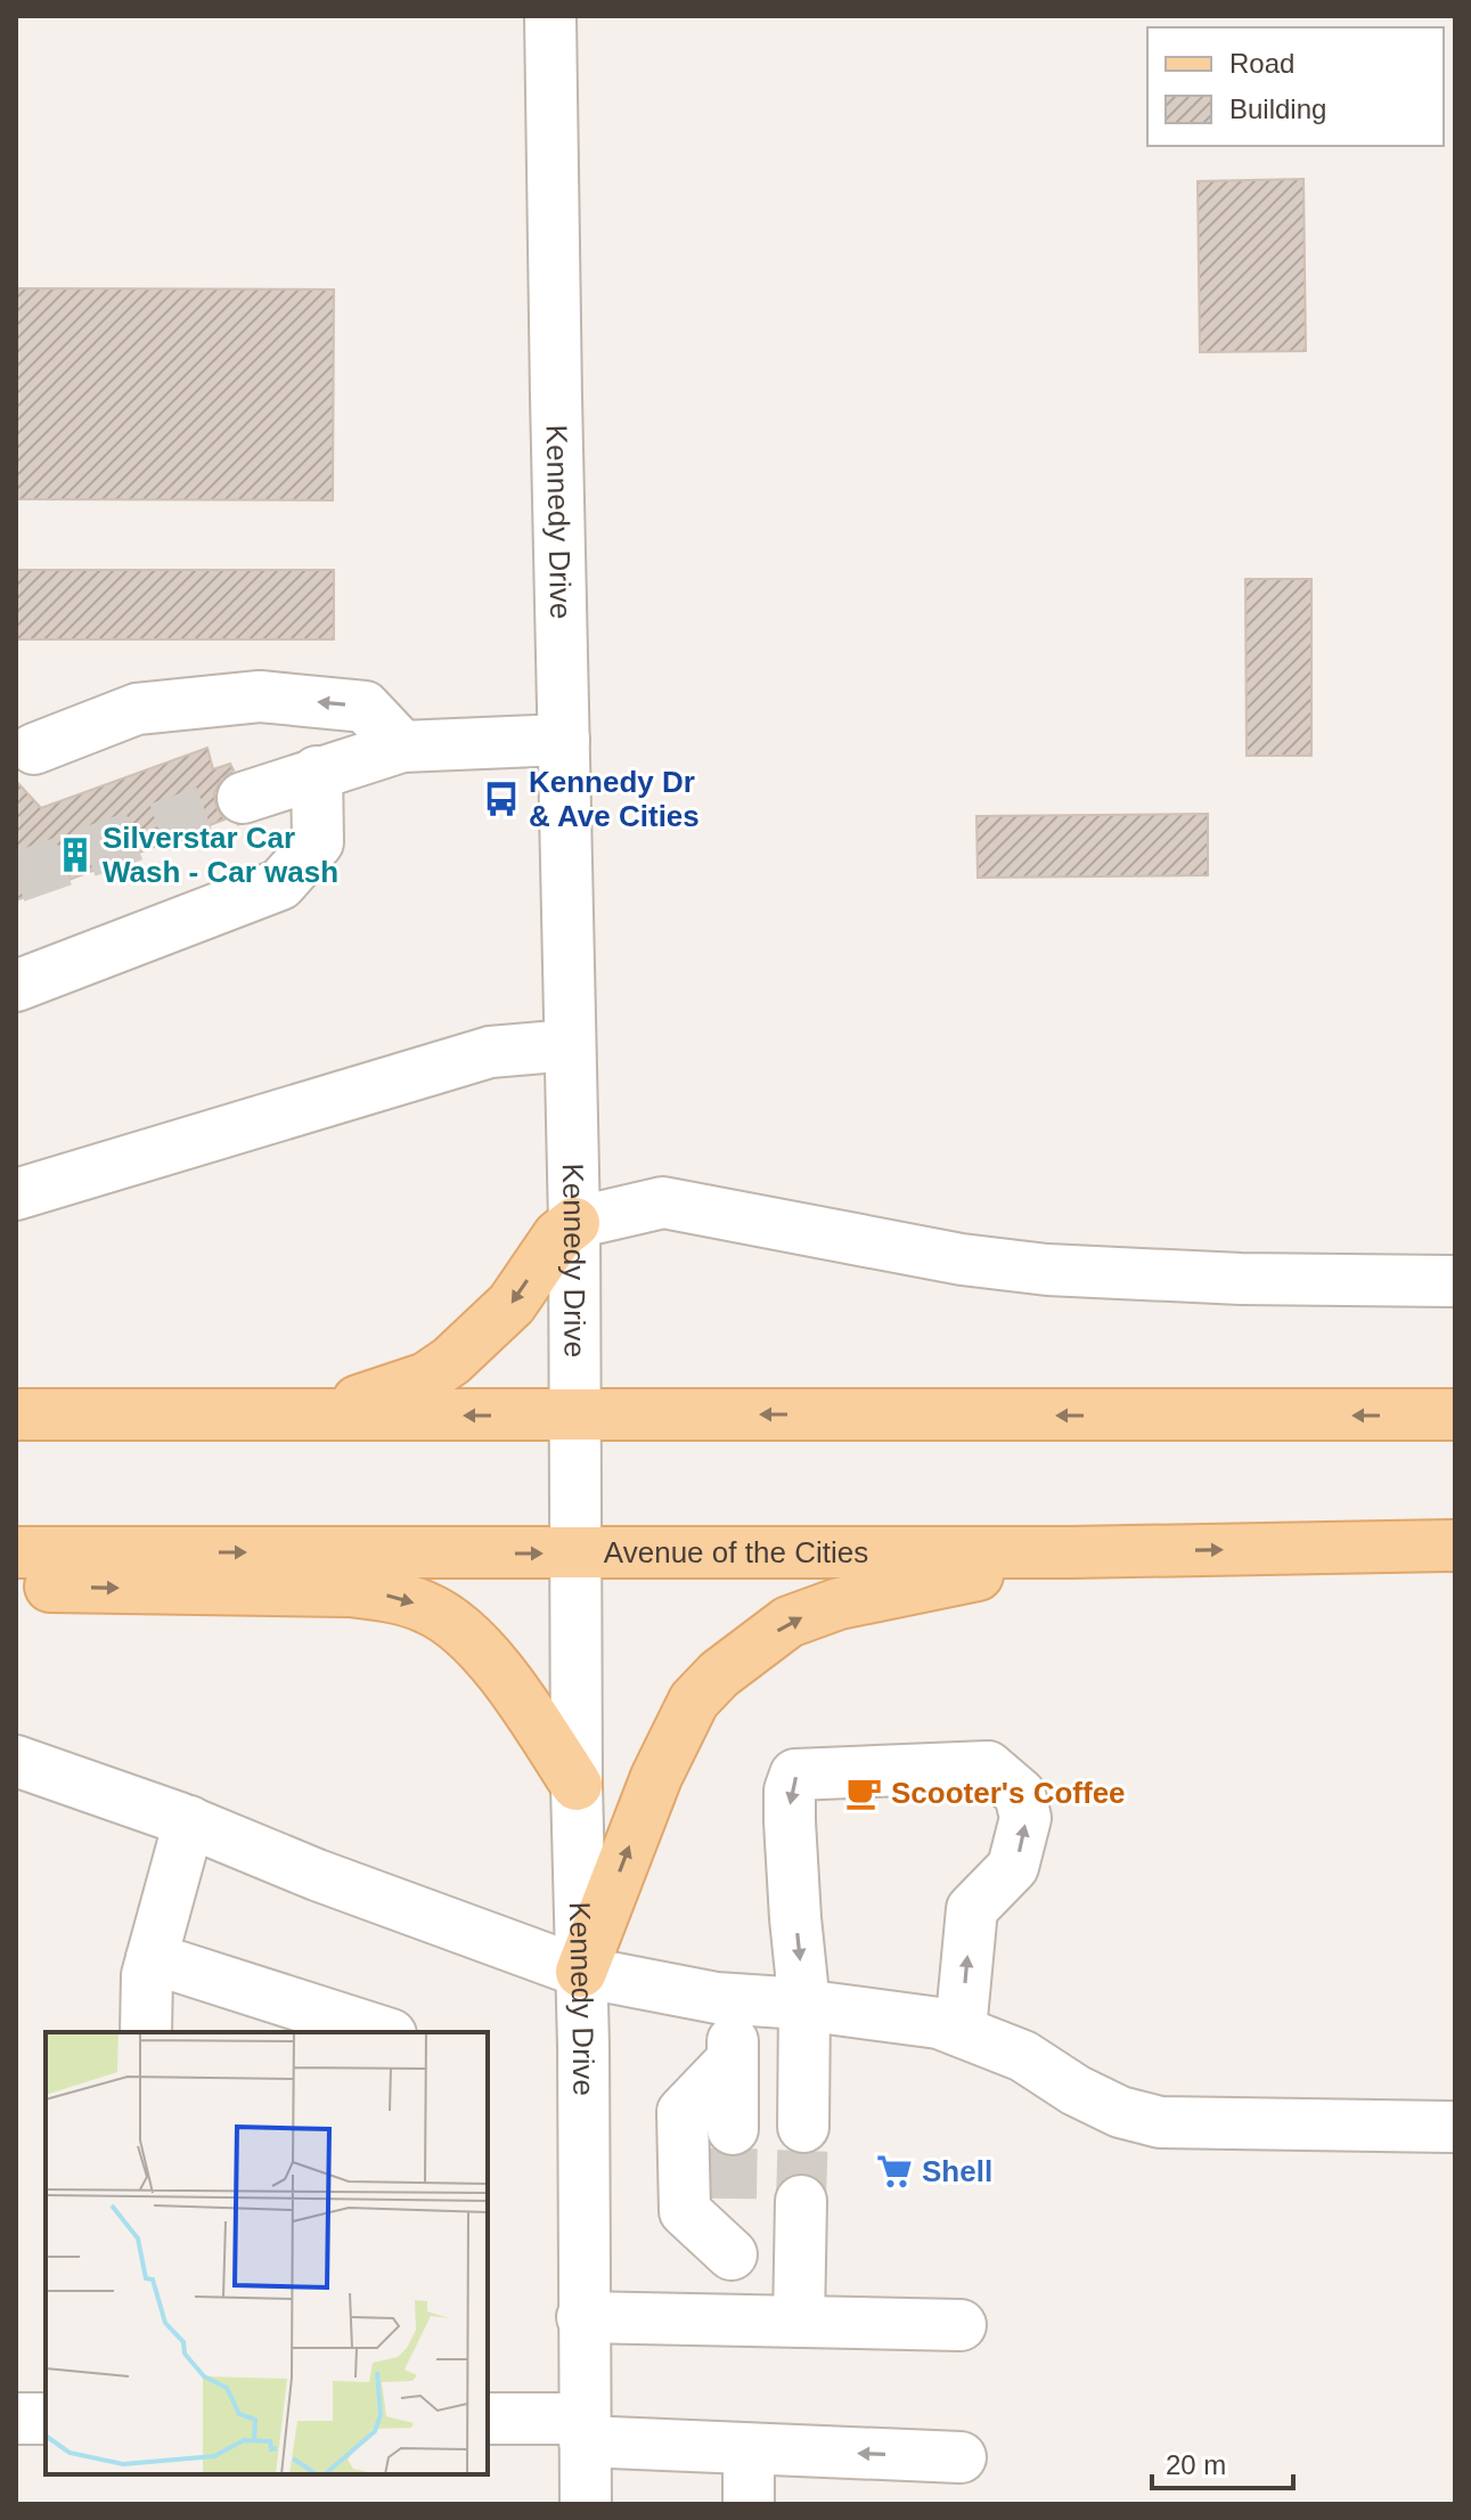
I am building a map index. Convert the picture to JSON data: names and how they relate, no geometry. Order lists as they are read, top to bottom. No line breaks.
{"streets":{"main road":["Avenue of the Cities"],"street":["Kennedy Drive"]},"crossings":[["Kennedy Drive","Avenue of the Cities"]],"places":{"bus stop":["Kennedy Dr & Ave Cities"],"building":["Silverstar Car Wash - Car wash"],"cafe":["Scooter's Coffee"],"supermarket":["Shell"]},"legend":["Road","Building"],"scale_bar":"20 m"}
